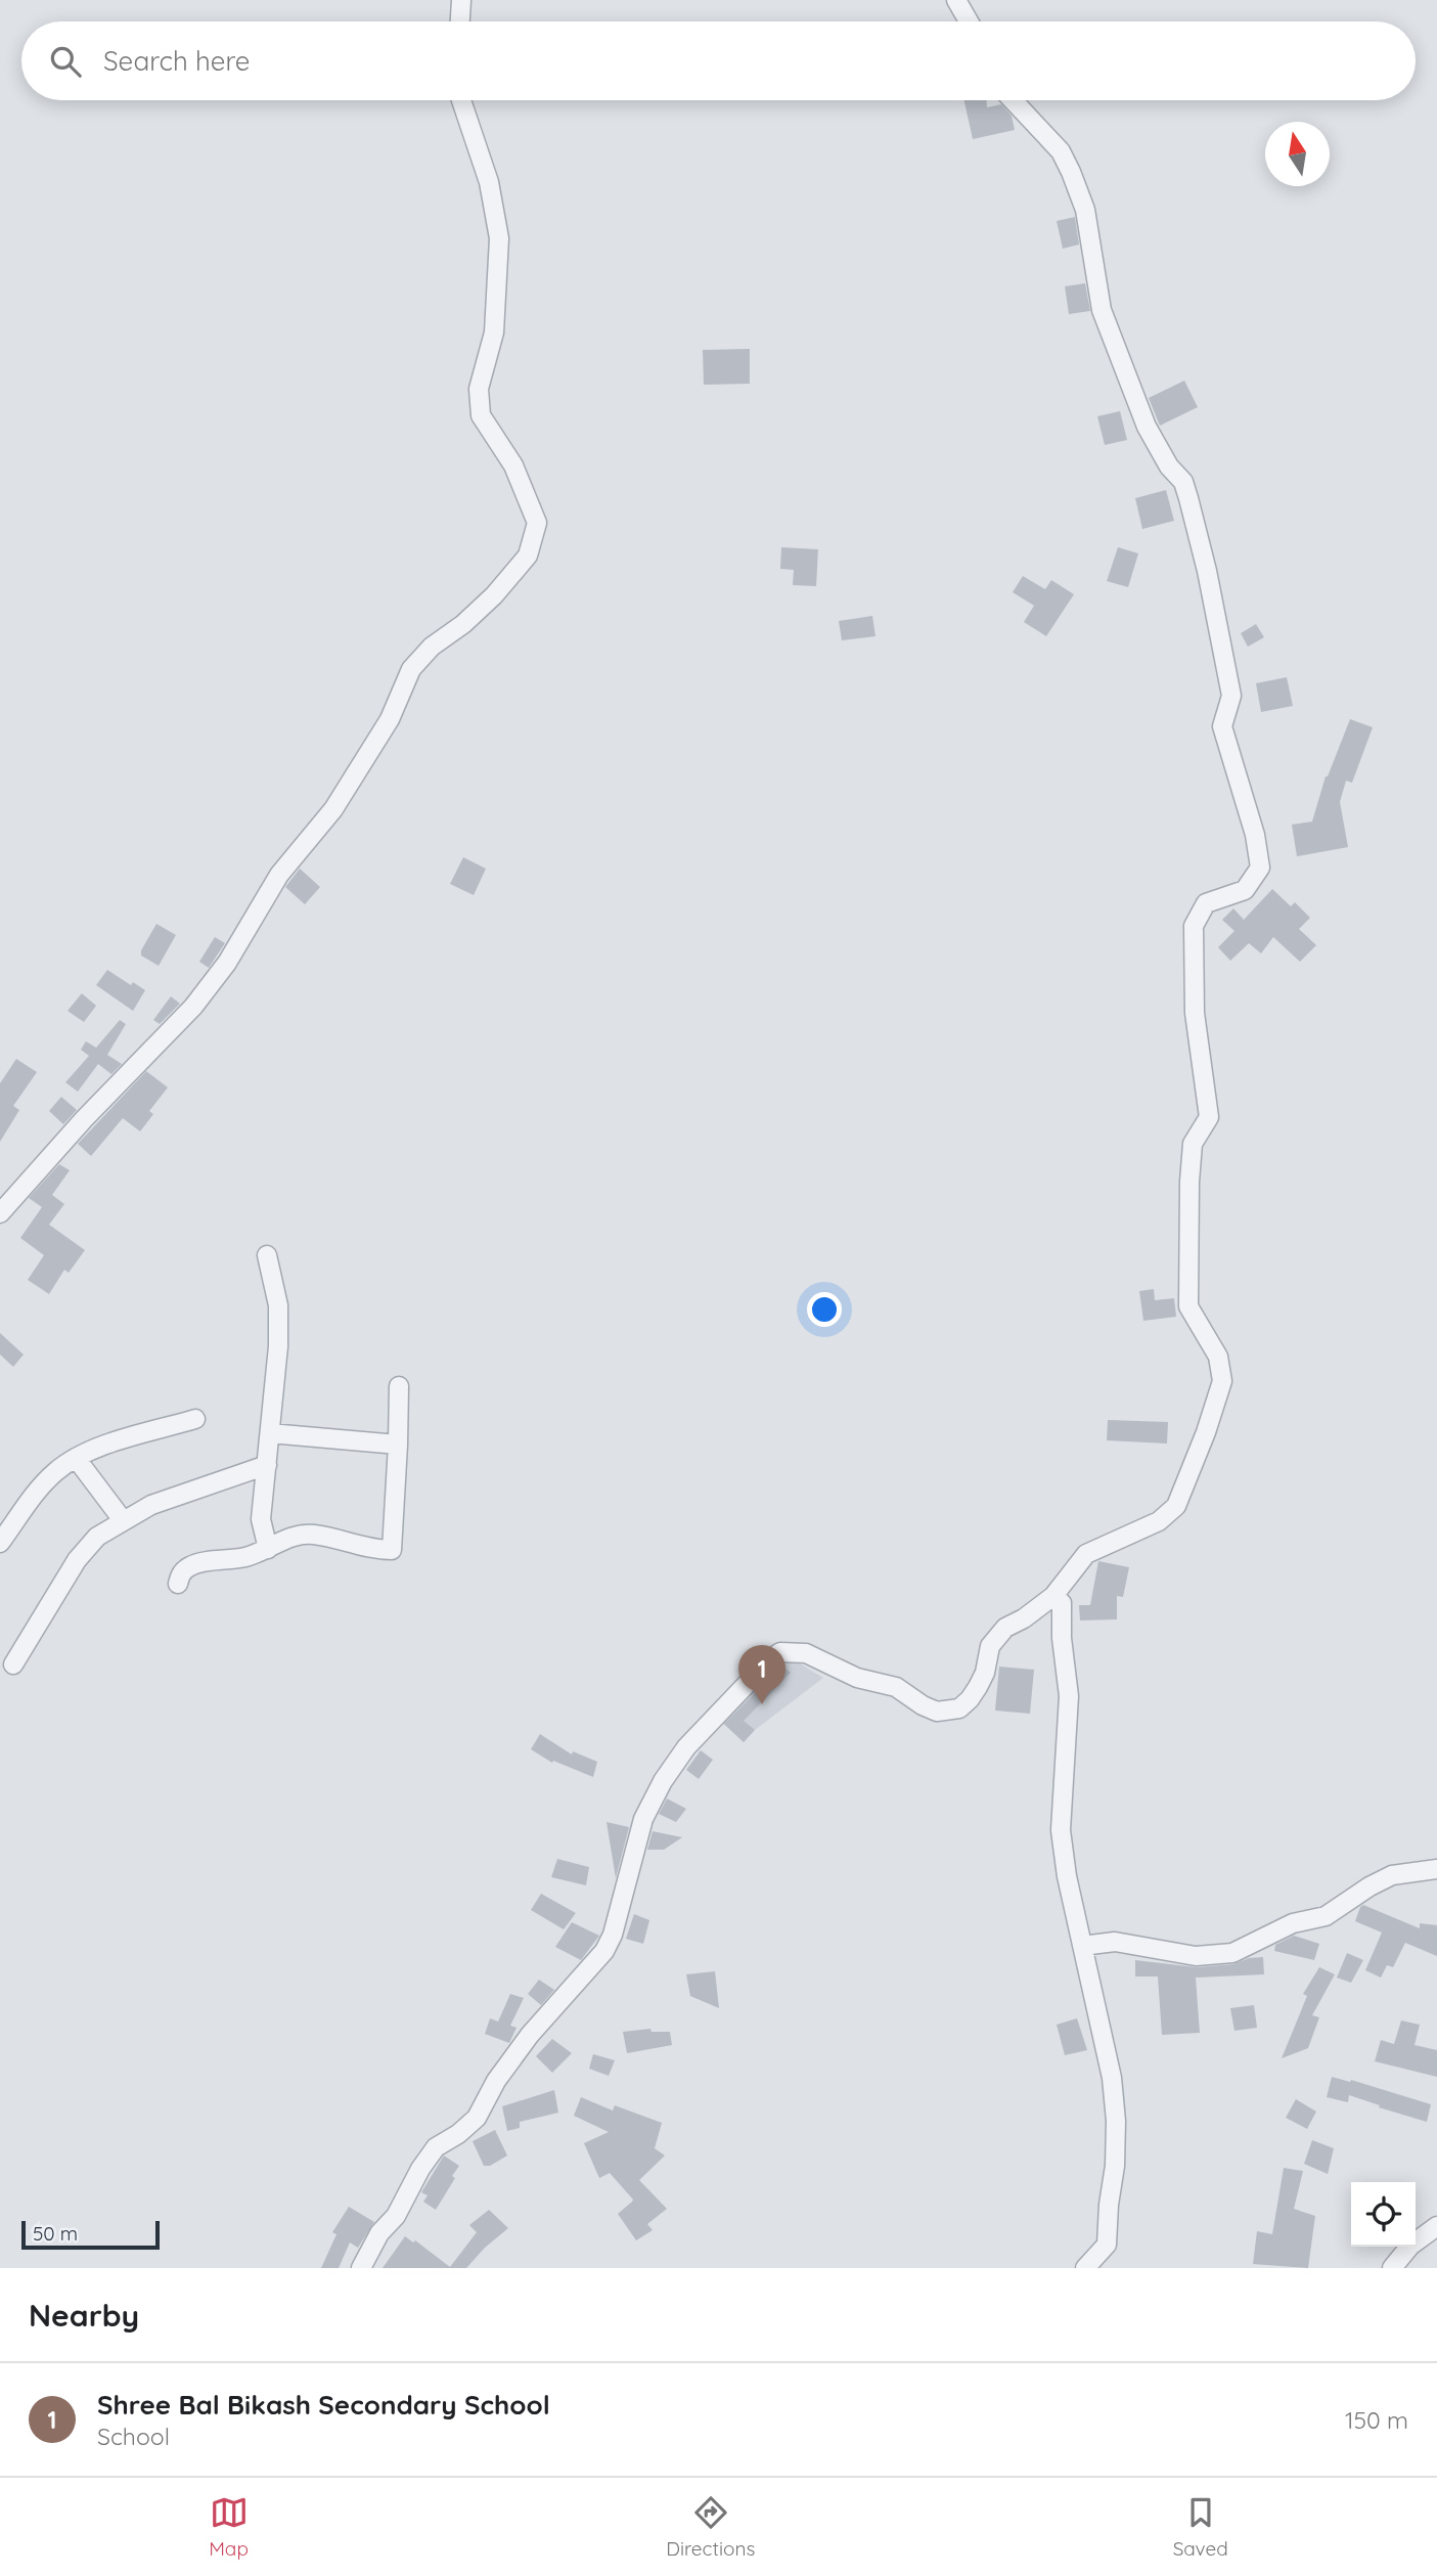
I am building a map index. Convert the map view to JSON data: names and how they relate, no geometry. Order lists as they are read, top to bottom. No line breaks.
{"scale_bar":"50 m","north":"top","page":{"search":"Search here","pins":"1","scale":"50 m","heading":"Nearby","list":[{"mark":"1","name":"Shree Bal Bikash Secondary School","note":"School","value":"150 m"}],"nav":["Map","Directions","Saved"]}}
